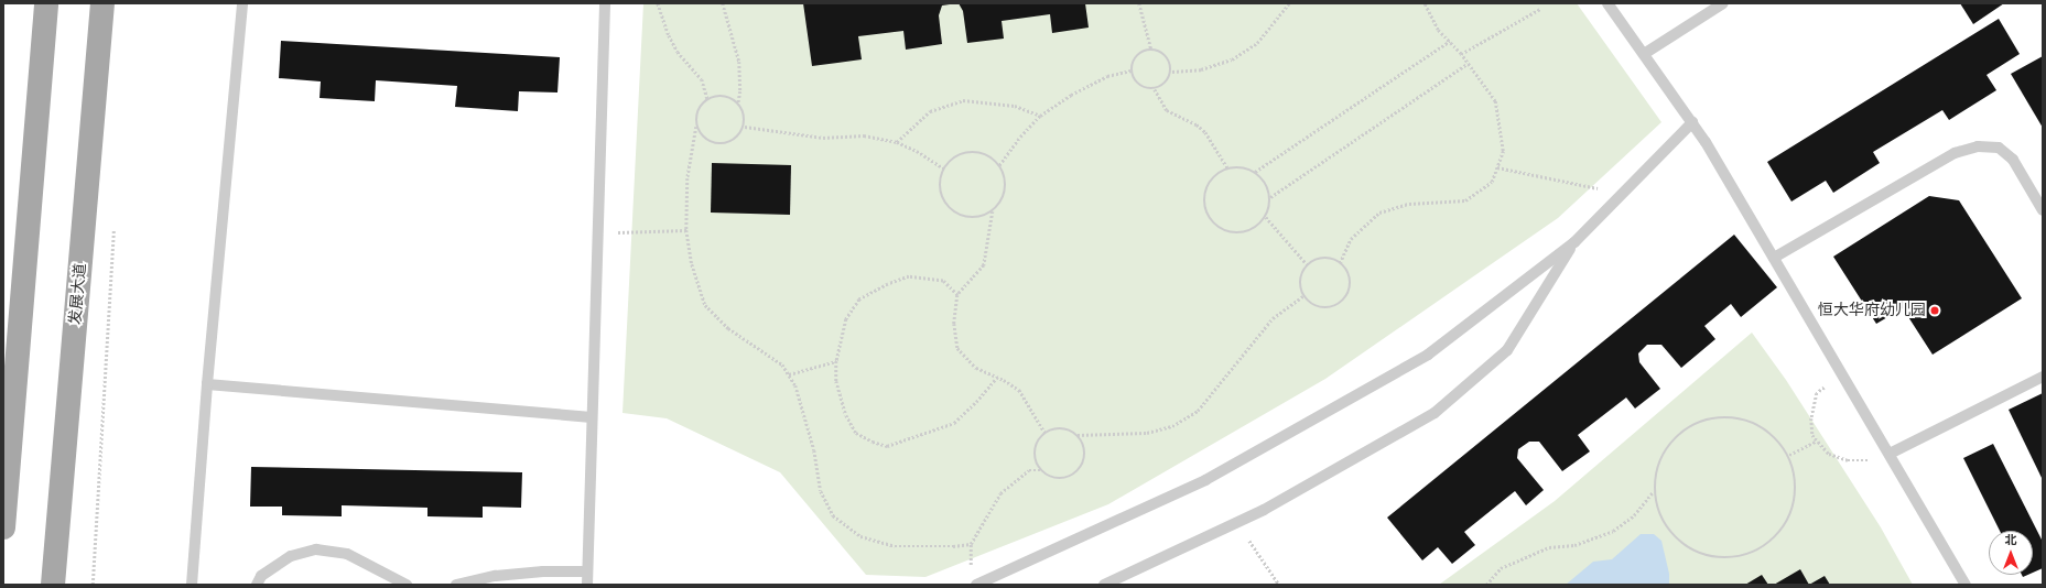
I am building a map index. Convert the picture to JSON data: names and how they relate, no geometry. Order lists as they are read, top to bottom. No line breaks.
{"streets":{"main road":["发展大道"]},"places":["恒大华府幼儿园"],"north":"top"}
